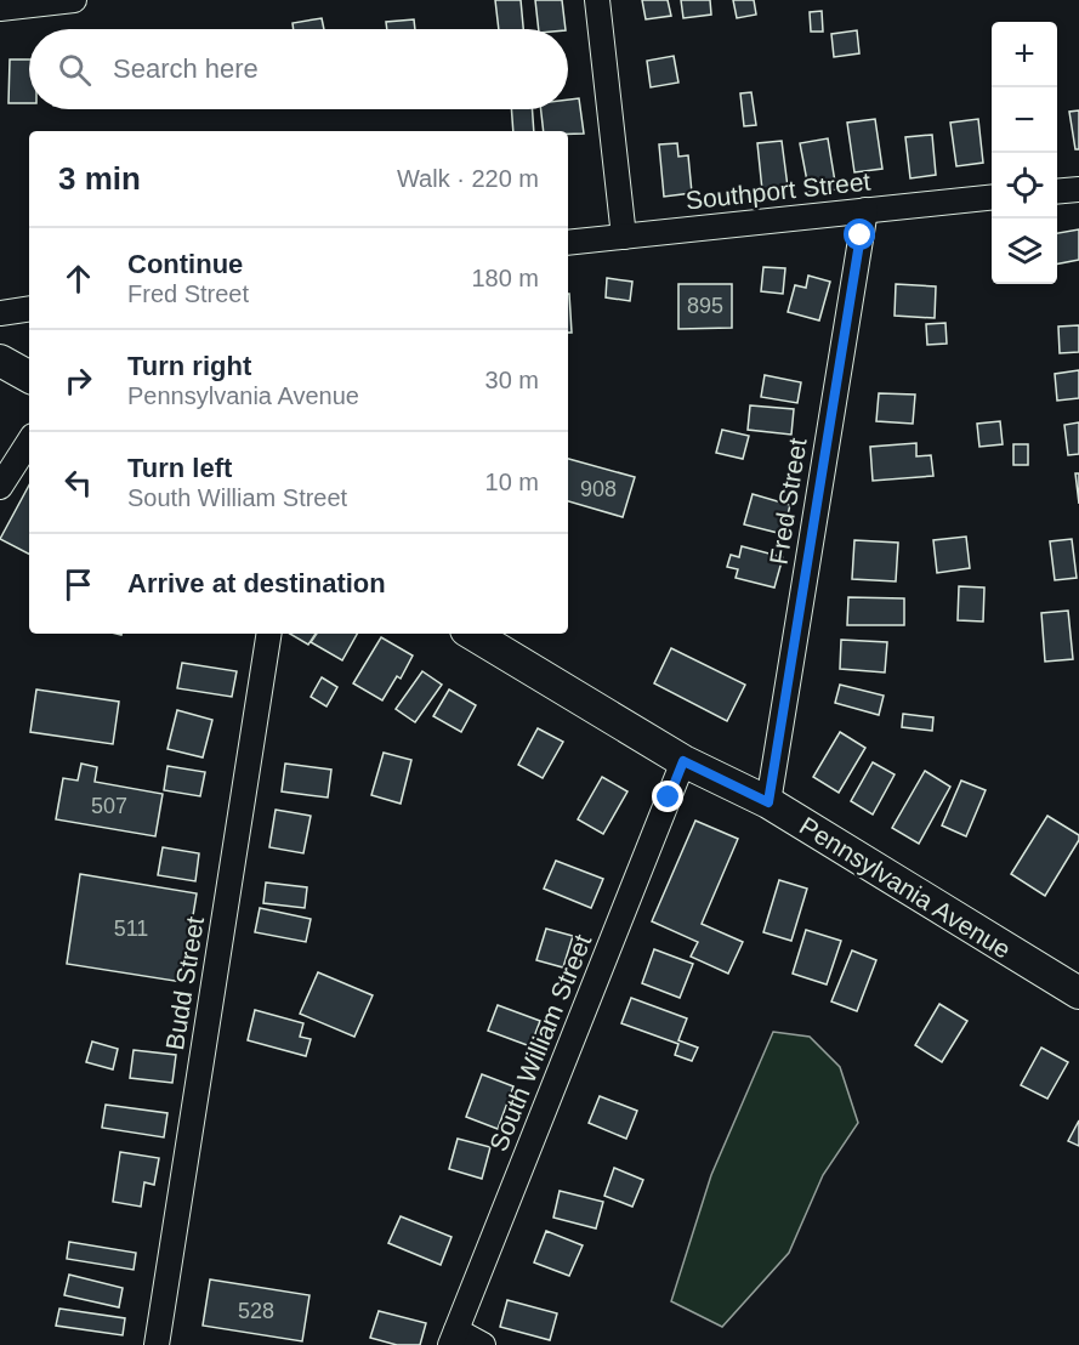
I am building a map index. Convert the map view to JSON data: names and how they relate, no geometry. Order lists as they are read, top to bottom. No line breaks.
{"streets":{"main road":["Pennsylvania Avenue"],"street":["Southport Street","Fred Street","Budd Street","South William Street"]},"crossings":[["Southport Street","Fred Street"],["Fred Street","Pennsylvania Avenue"],["Pennsylvania Avenue","South William Street"]],"house_numbers":["895","908","507","511","528"],"page":{"map_buttons":["+","−"],"search":"Search here","heading":["3 min","Walk · 220 m"],"list":[["Continue","Fred Street","180 m"],["Turn right","Pennsylvania Avenue","30 m"],["Turn left","South William Street","10 m"],"Arrive at destination"]}}
